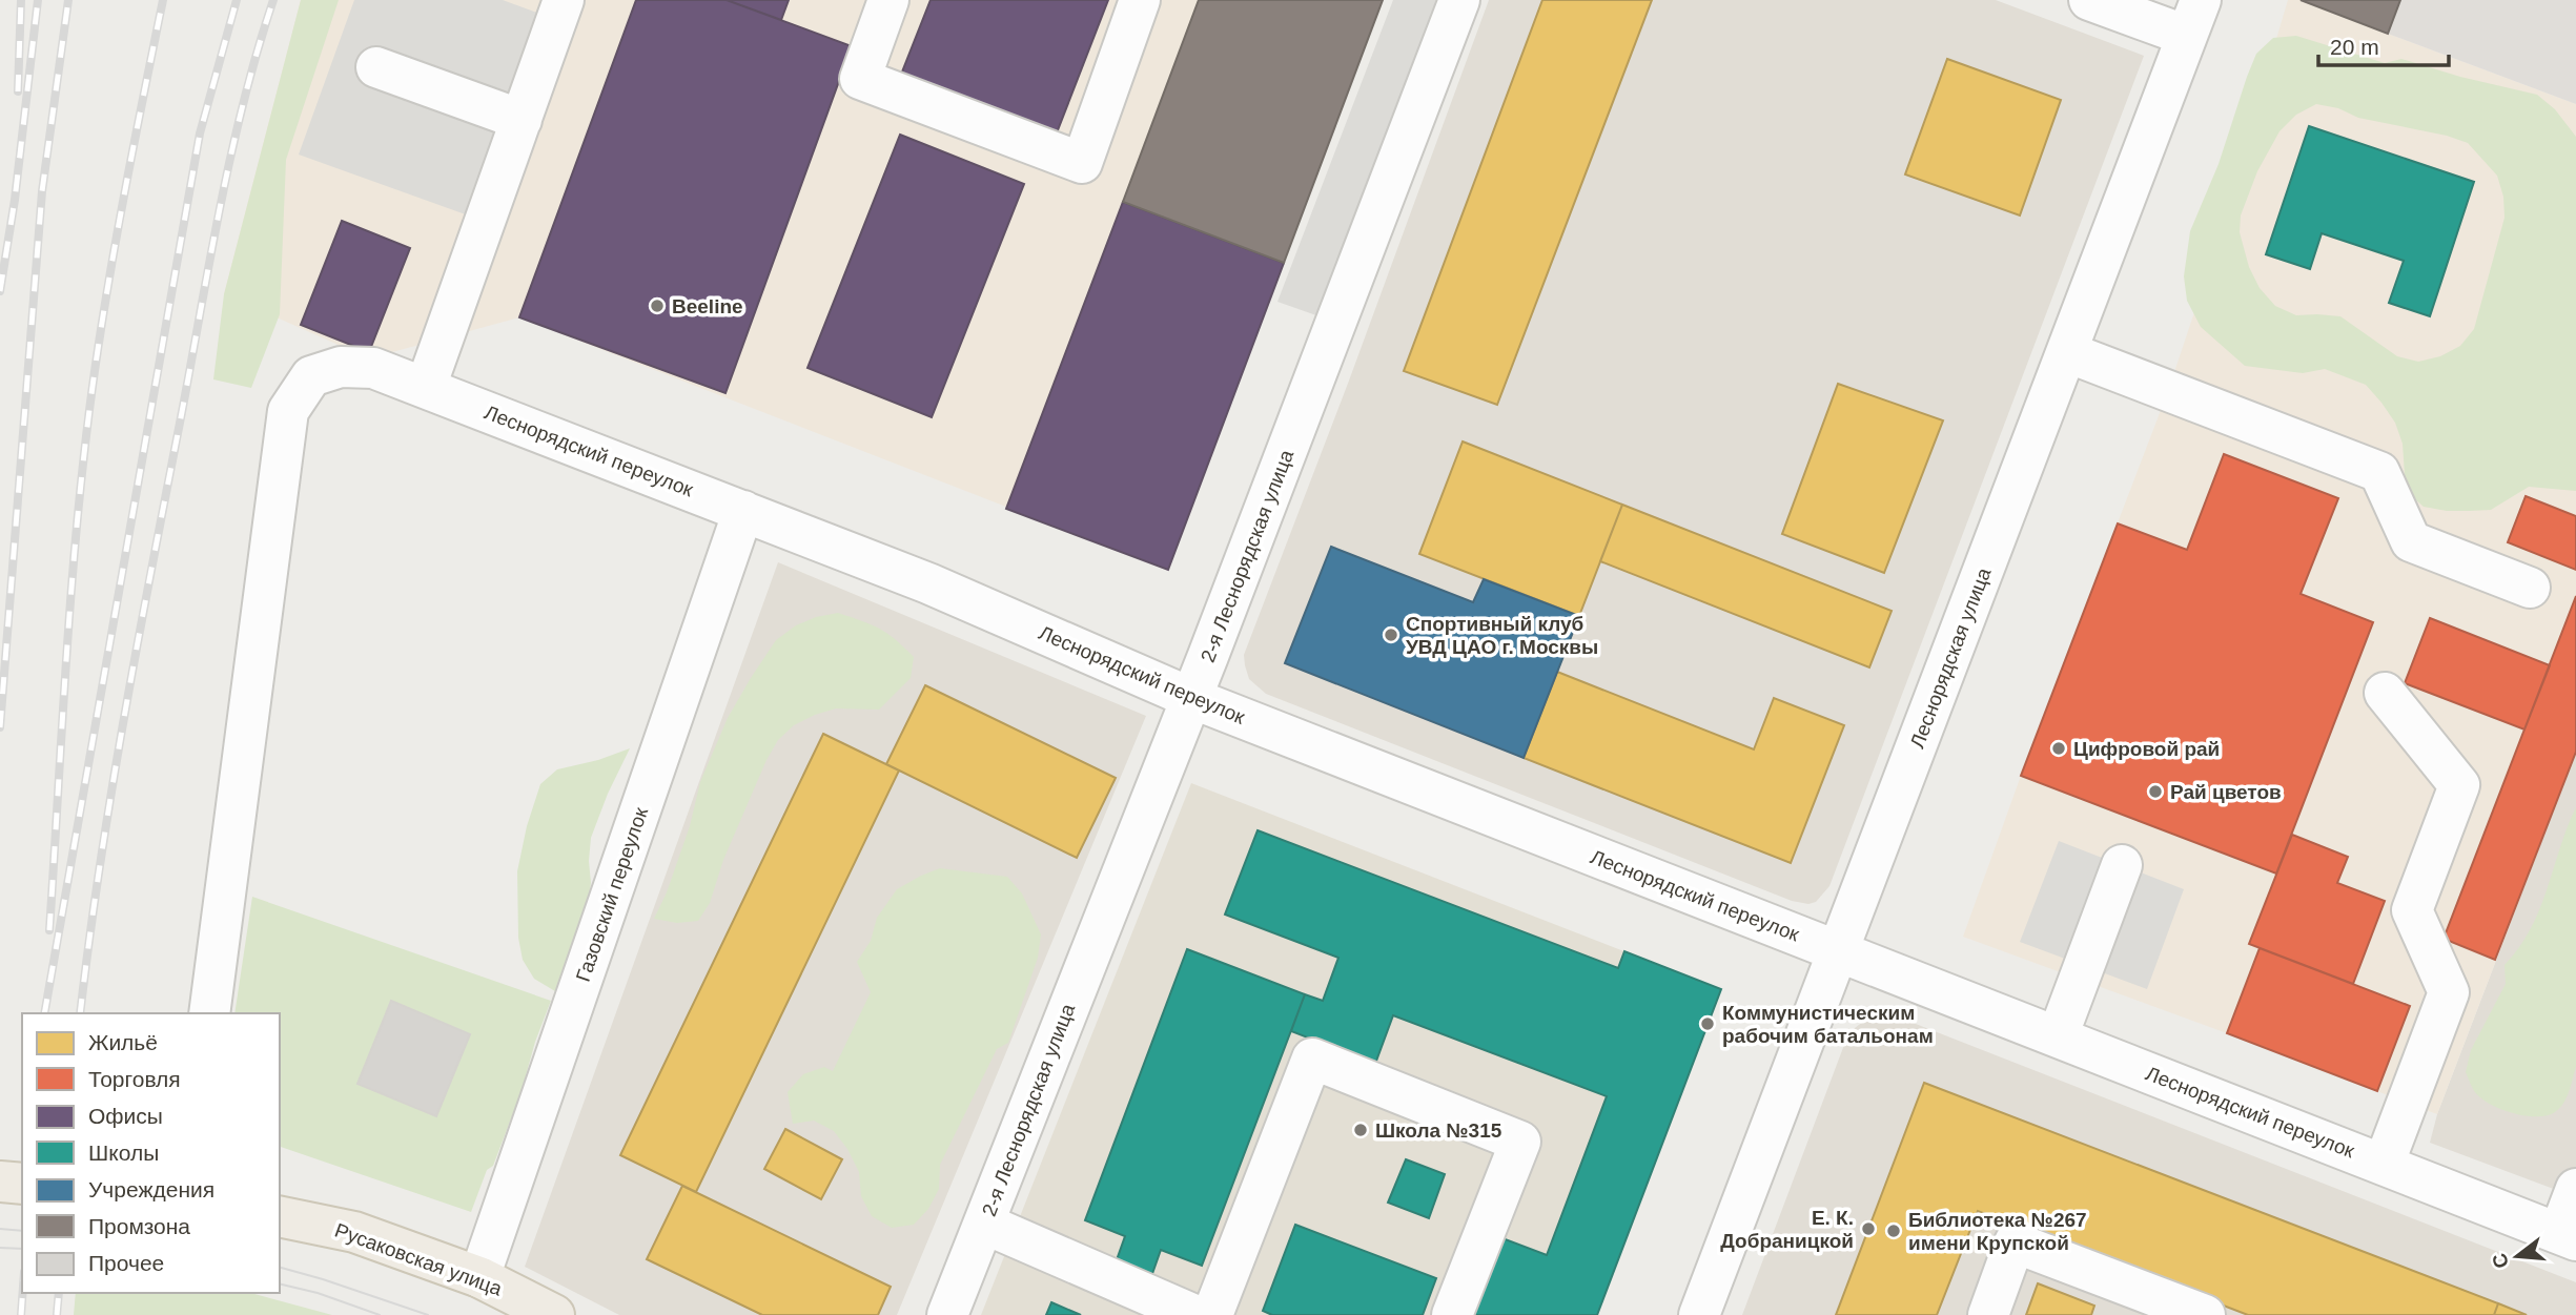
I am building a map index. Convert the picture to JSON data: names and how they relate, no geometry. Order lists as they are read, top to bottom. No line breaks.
{"streets":{"main road":["Русаковская улица"],"street":["Леснорядский переулок","2-я Леснорядская улица","Леснорядская улица","Газовский переулок"]},"crossings":[["Леснорядский переулок","2-я Леснорядская улица"],["Леснорядский переулок","Леснорядская улица"],["Леснорядский переулок","Газовский переулок"],["Газовский переулок","Русаковская улица"]],"places":["Beeline","Спортивный клуб УВД ЦАО г. Москвы","Цифровой рай","Рай цветов","Коммунистическим рабочим батальонам","Школа №315","Е. К. Добраницкой","Библиотека №267 имени Крупской"],"legend":["Жильё","Торговля","Офисы","Школы","Учреждения","Промзона","Прочее"],"scale_bar":"20 m","north":"left"}
